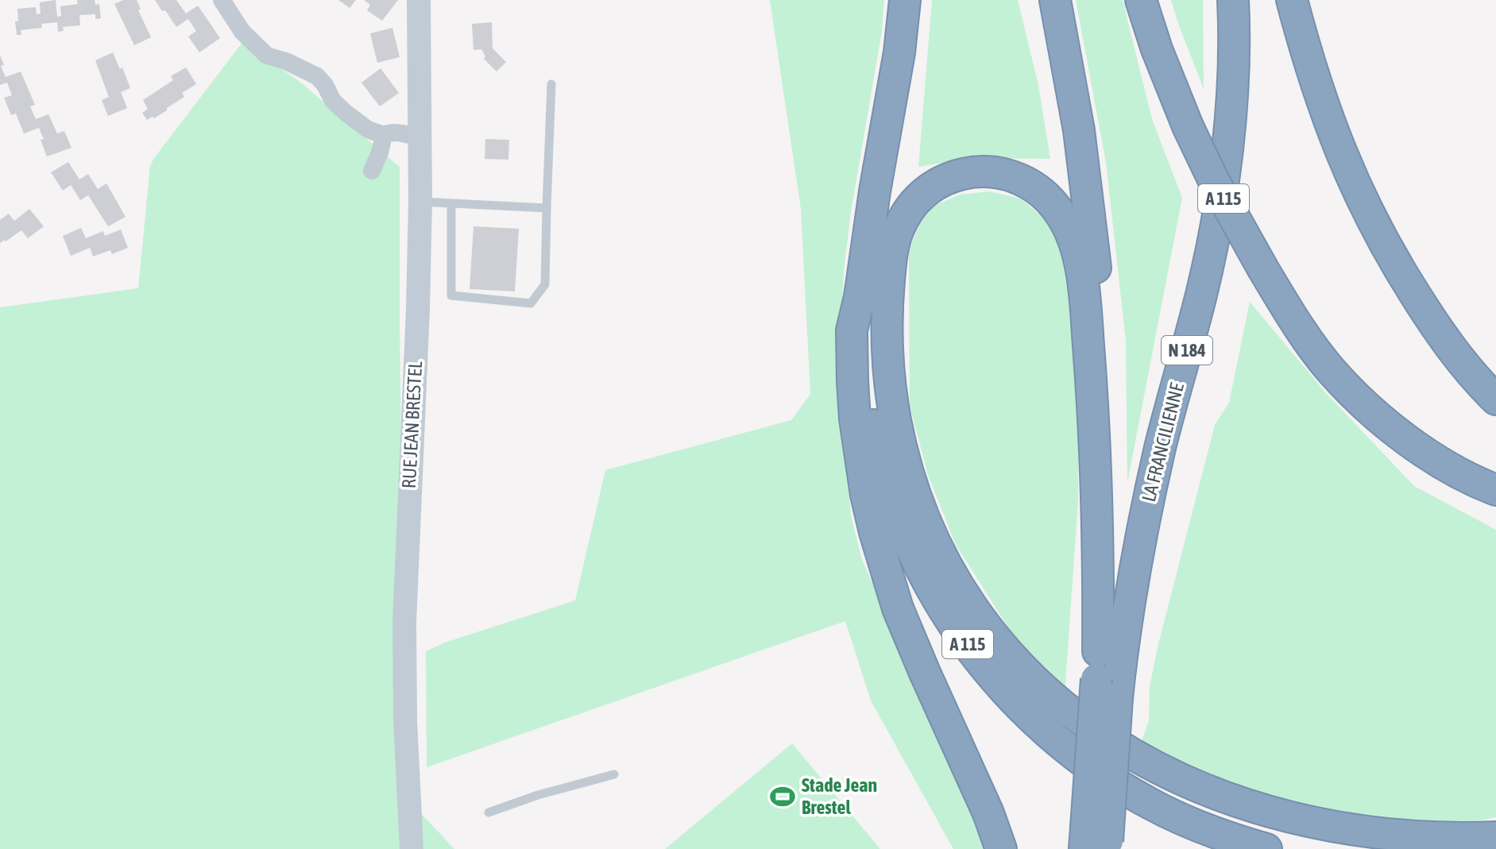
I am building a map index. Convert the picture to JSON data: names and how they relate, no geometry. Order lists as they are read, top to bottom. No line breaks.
{"streets":{"highway":["A 115","N 184","LA FRANCILIENNE"],"street":["RUE JEAN BRESTEL"]},"places":{"sports":["Stade Jean Brestel"]}}
